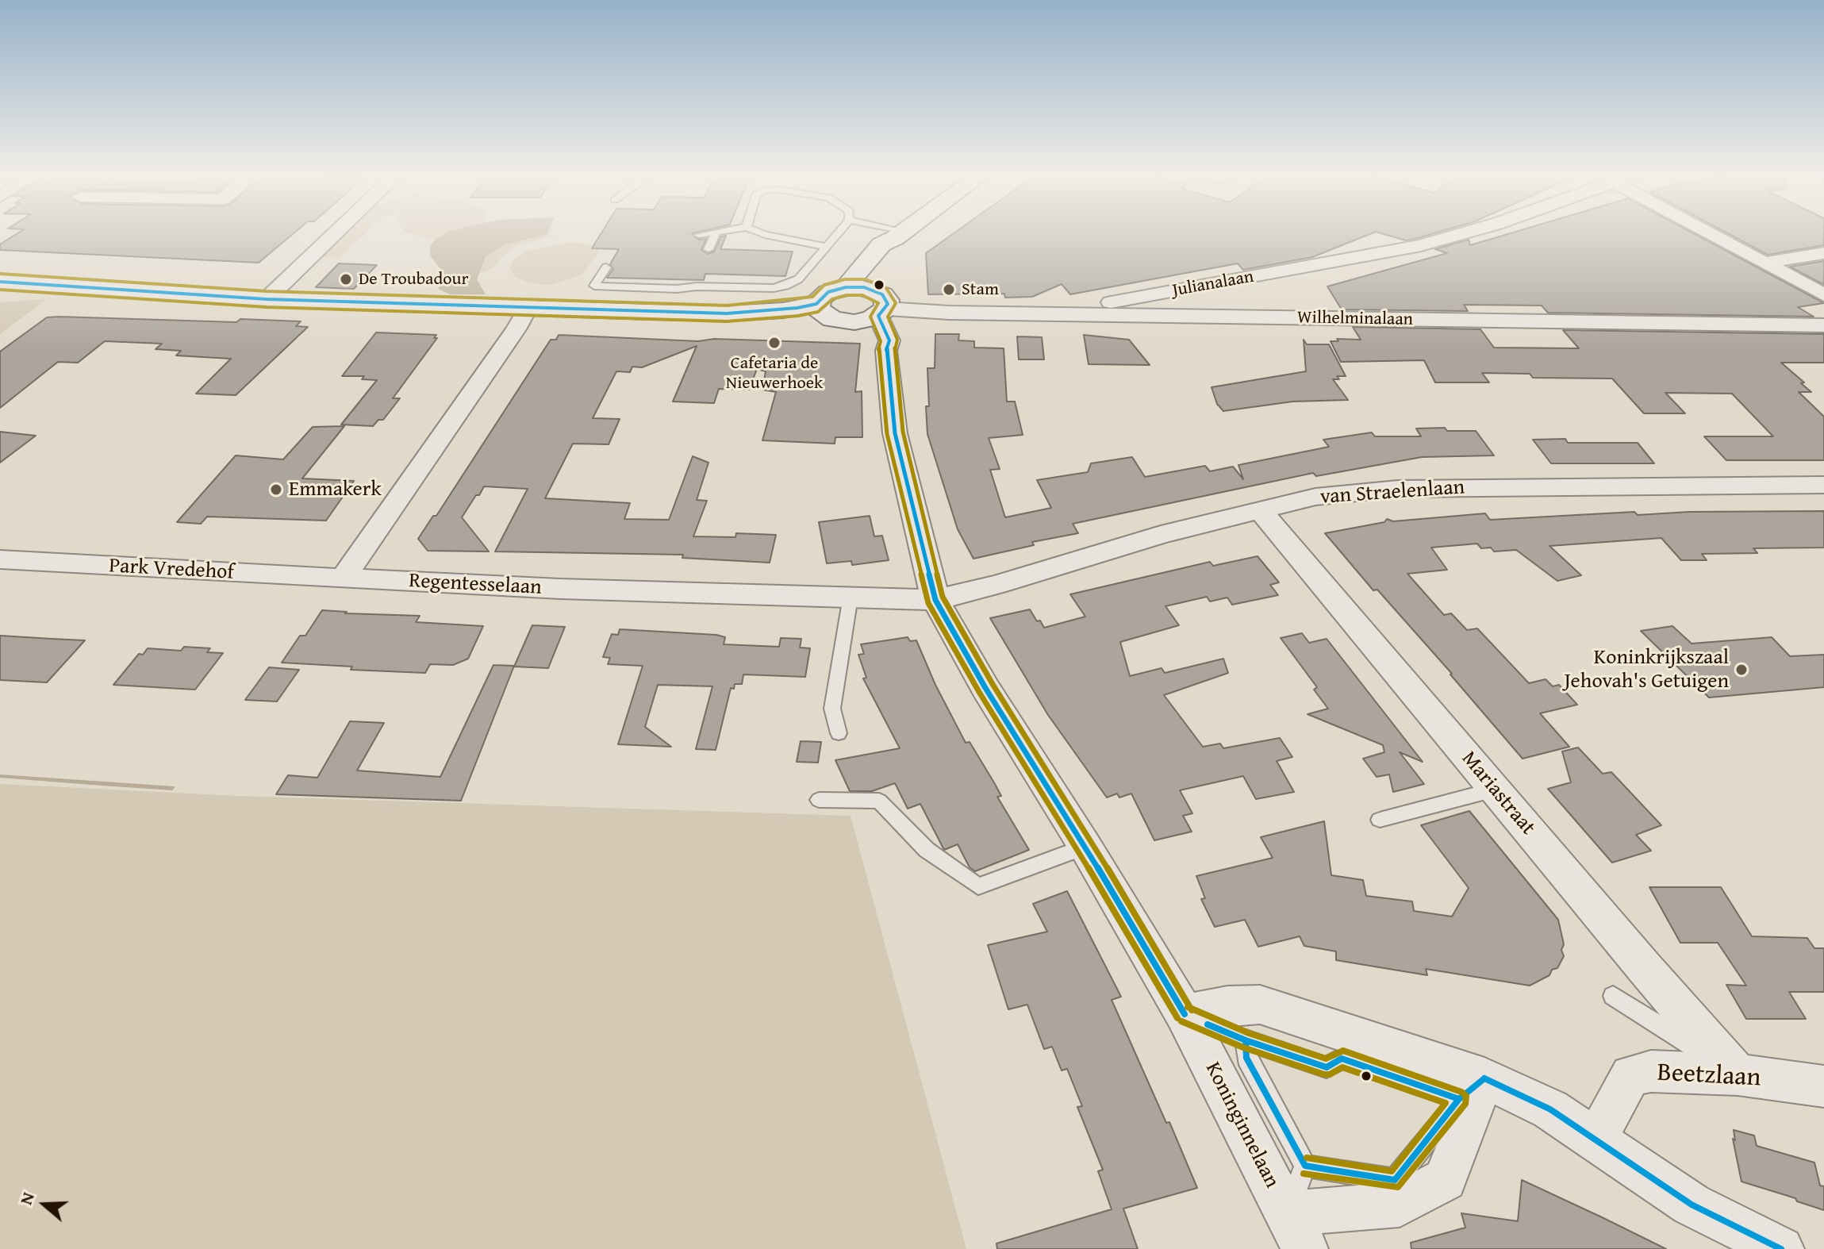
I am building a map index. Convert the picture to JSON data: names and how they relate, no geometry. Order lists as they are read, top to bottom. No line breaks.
{"streets":{"street":["Julianalaan","Wilhelminalaan","van Straelenlaan","Park Vredehof","Regentesselaan","Mariastraat","Beetzlaan","Koninginnelaan"]},"crossings":[["Julianalaan","Wilhelminalaan"],["Wilhelminalaan","Koninginnelaan"],["van Straelenlaan","Regentesselaan"],["van Straelenlaan","Mariastraat"],["van Straelenlaan","Koninginnelaan"],["Park Vredehof","Regentesselaan"],["Regentesselaan","Koninginnelaan"],["Mariastraat","Beetzlaan"]],"places":["De Troubadour","Stam","Cafetaria de Nieuwerhoek","Emmakerk","Koninkrijkszaal Jehovah's Getuigen"],"north":"left"}
